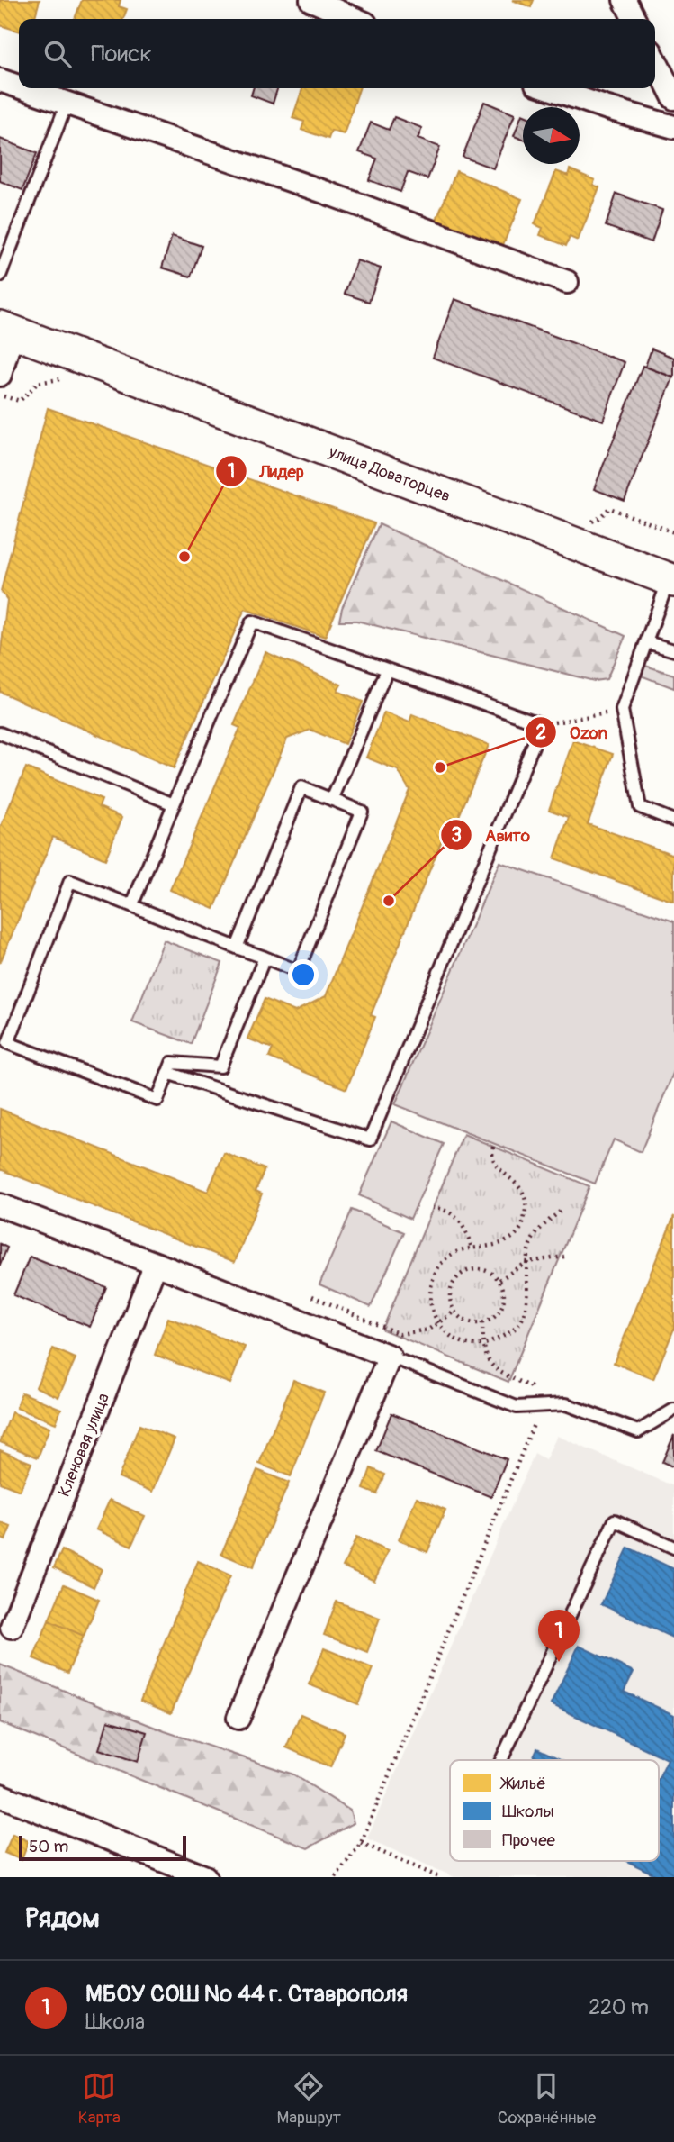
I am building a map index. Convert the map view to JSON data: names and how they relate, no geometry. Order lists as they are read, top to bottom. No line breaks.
{"streets":{"main road":["улица Доваторцев"],"street":["Кленовая улица"]},"places":["Лидер","Ozon","Авито"],"legend":["Жильё","Школы","Прочее"],"scale_bar":"50 m","north":"right","page":{"search":"Поиск","pins":"1","scale":"50 m","heading":"Рядом","list":[{"mark":"1","name":"МБОУ СОШ № 44 г. Ставрополя","note":"Школа","value":"220 m"}],"nav":["Карта","Маршрут","Сохранённые"]}}
